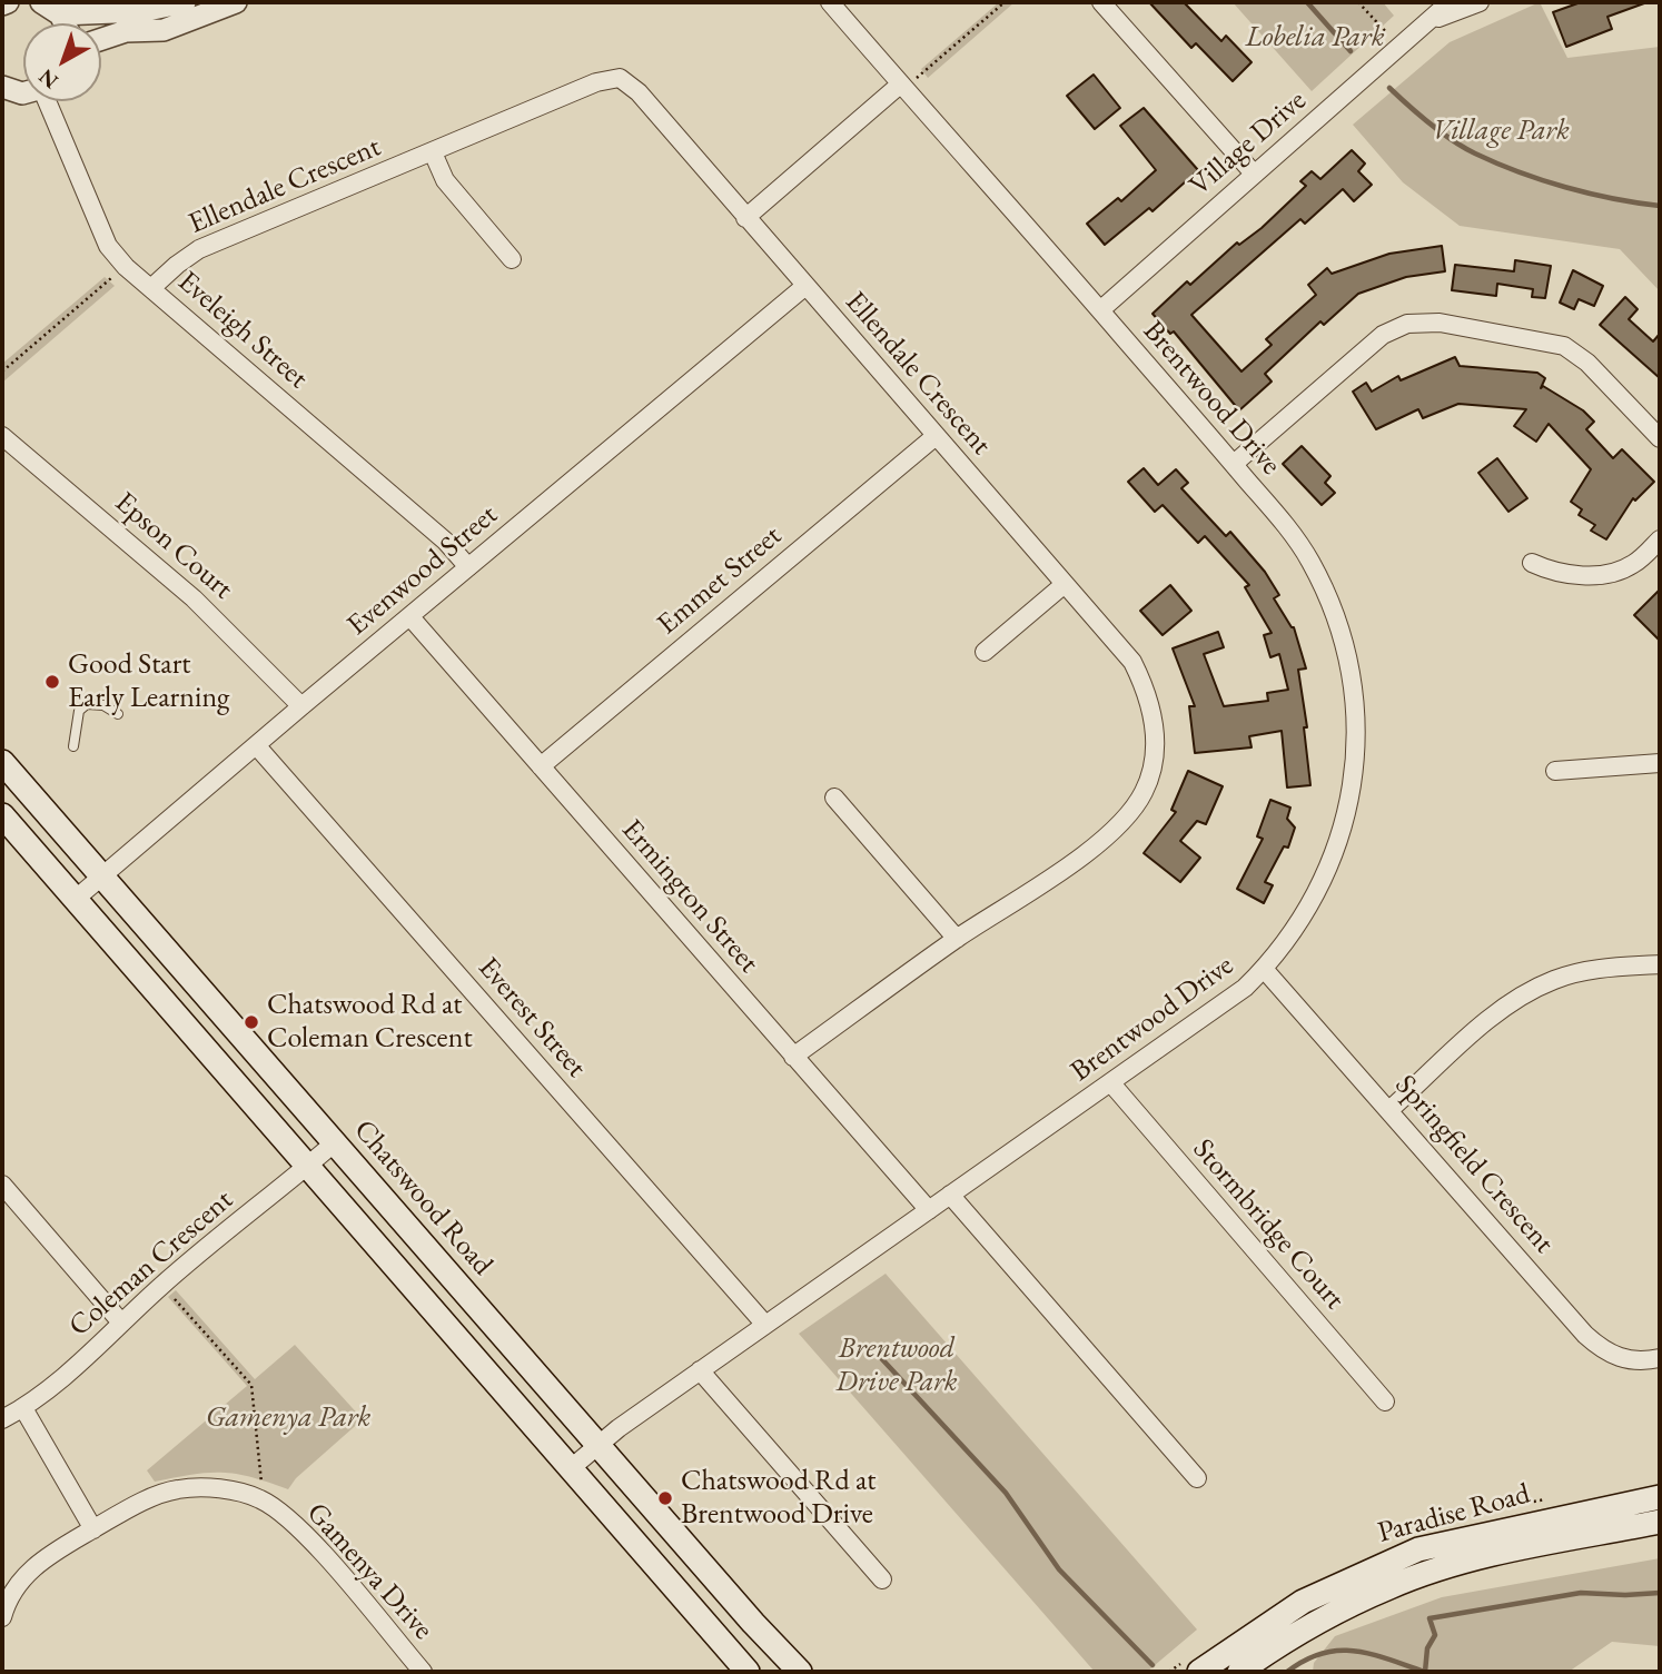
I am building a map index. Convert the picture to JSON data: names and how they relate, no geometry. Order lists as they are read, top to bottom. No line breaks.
{"streets":{"main road":["Chatswood Road","Paradise Road"],"street":["Village Drive","Ellendale Crescent","Eveleigh Street","Brentwood Drive","Epson Court","Evenwood Street","Emmet Street","Ermington Street","Everest Street","Springfield Crescent","Stormbridge Court","Coleman Crescent","Gamenya Drive"]},"crossings":[["Village Drive","Brentwood Drive"],["Ellendale Crescent","Eveleigh Street"],["Ellendale Crescent","Evenwood Street"],["Ellendale Crescent","Emmet Street"],["Ellendale Crescent","Ermington Street"],["Eveleigh Street","Evenwood Street"],["Brentwood Drive","Ermington Street"],["Brentwood Drive","Everest Street"],["Brentwood Drive","Springfield Crescent"],["Brentwood Drive","Chatswood Road"],["Brentwood Drive","Stormbridge Court"],["Epson Court","Evenwood Street"],["Evenwood Street","Ermington Street"],["Evenwood Street","Everest Street"],["Evenwood Street","Chatswood Road"],["Emmet Street","Ermington Street"],["Chatswood Road","Coleman Crescent"]],"parks":["Lobelia Park","Village Park","Brentwood Drive Park","Gamenya Park"],"places":["Good Start Early Learning","Chatswood Rd at Coleman Crescent","Chatswood Rd at Brentwood Drive"],"north":"bottom left"}
